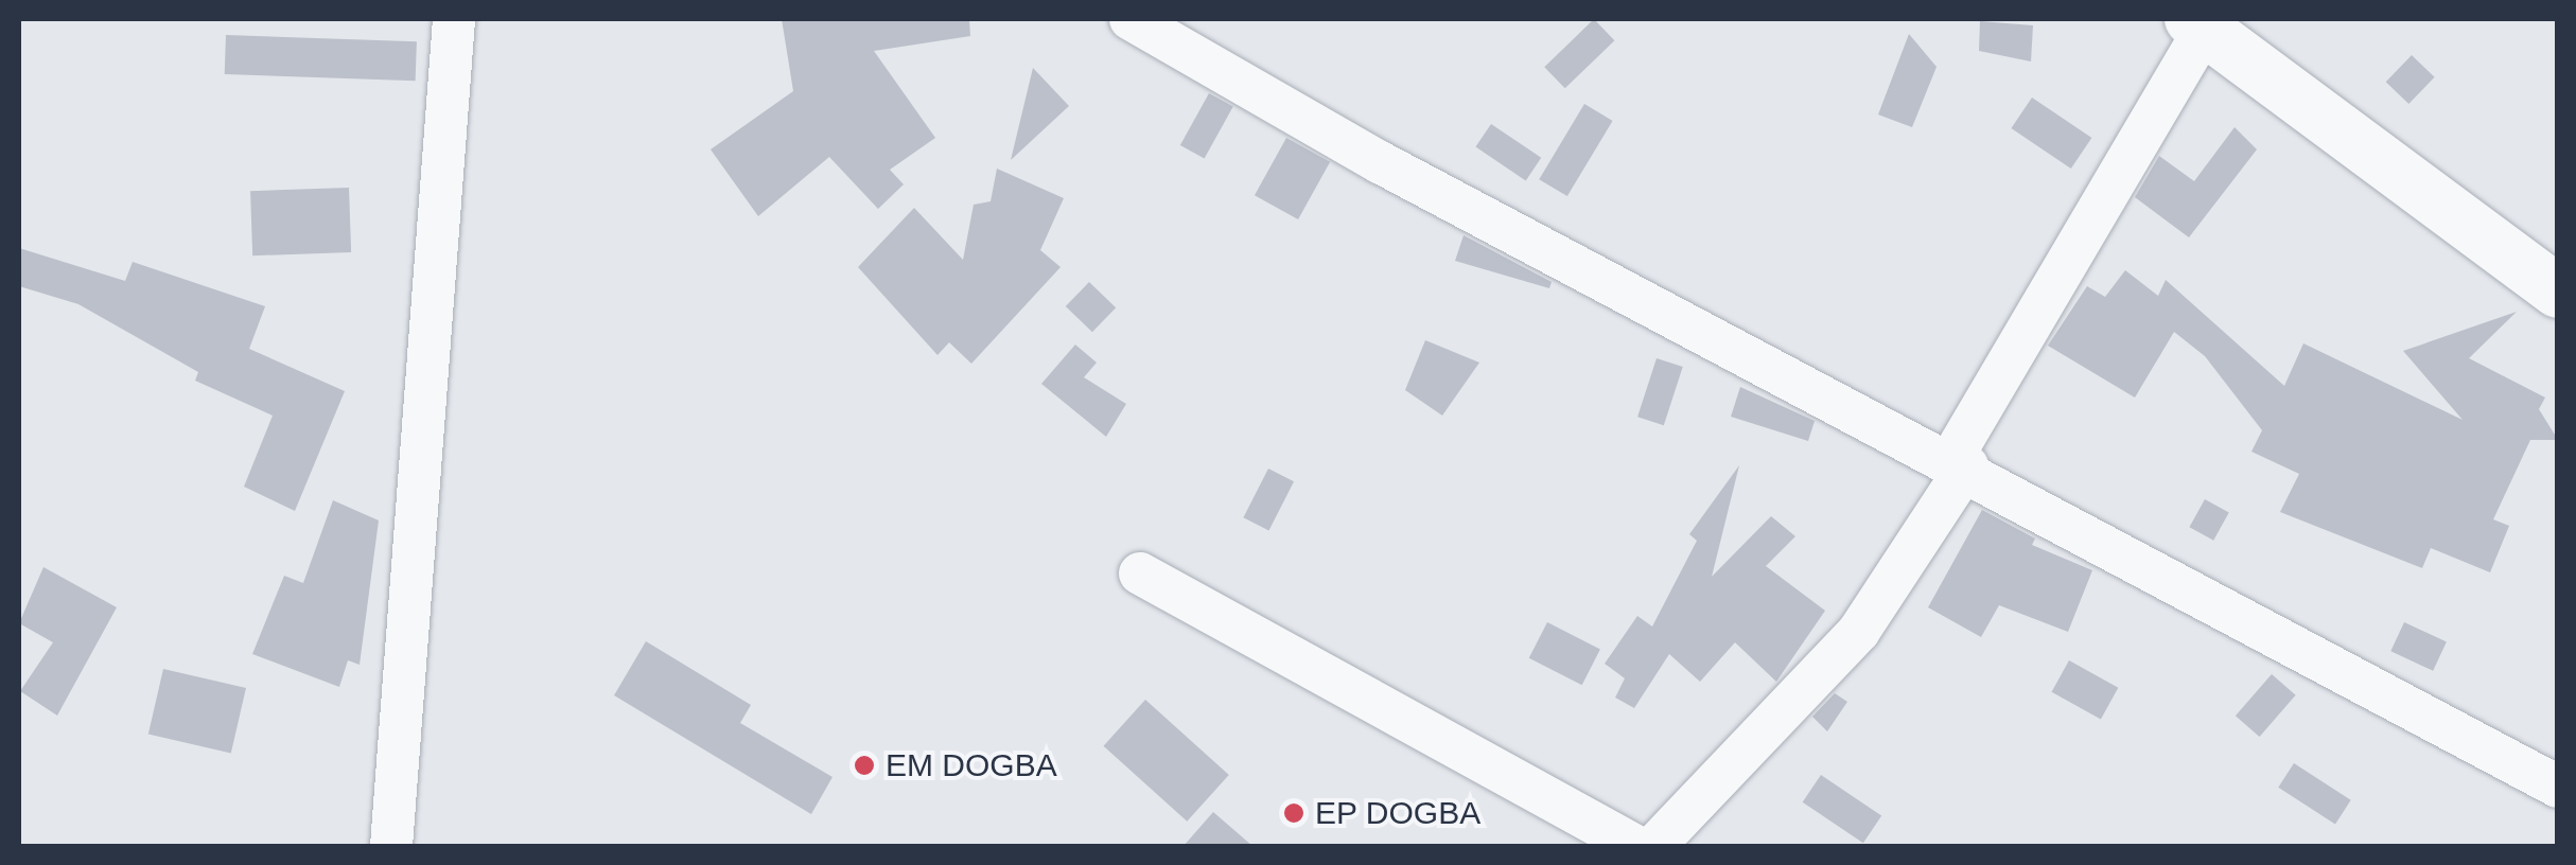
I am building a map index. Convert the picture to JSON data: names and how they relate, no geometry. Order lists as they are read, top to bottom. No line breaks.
{"places":["EM DOGBA","EP DOGBA"]}
